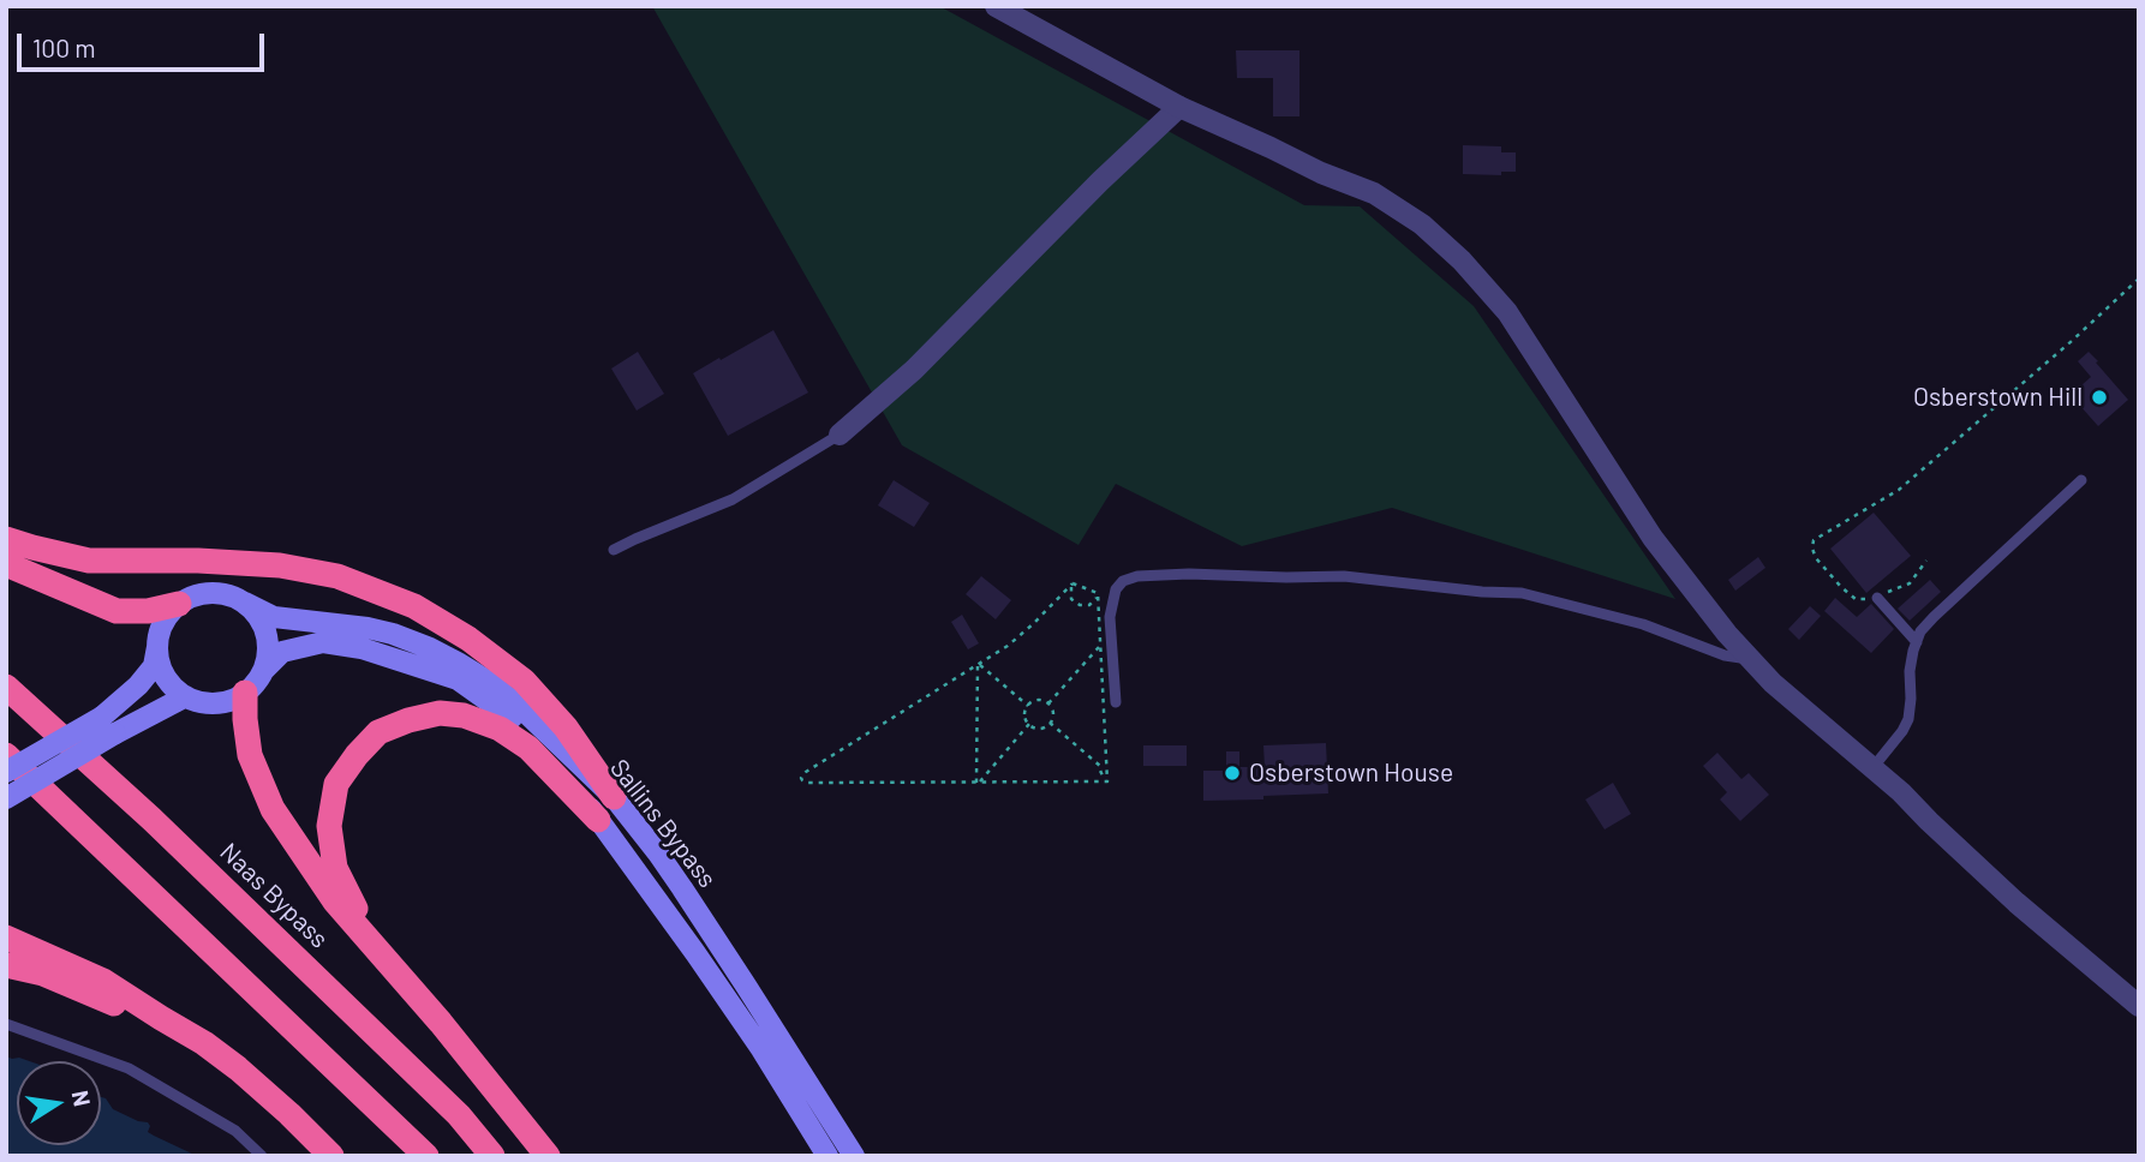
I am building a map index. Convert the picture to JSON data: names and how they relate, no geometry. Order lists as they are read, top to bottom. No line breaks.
{"streets":{"highway":["Naas Bypass"],"main road":["Sallins Bypass"]},"places":["Osberstown Hill","Osberstown House"],"scale_bar":"100 m","north":"right"}
